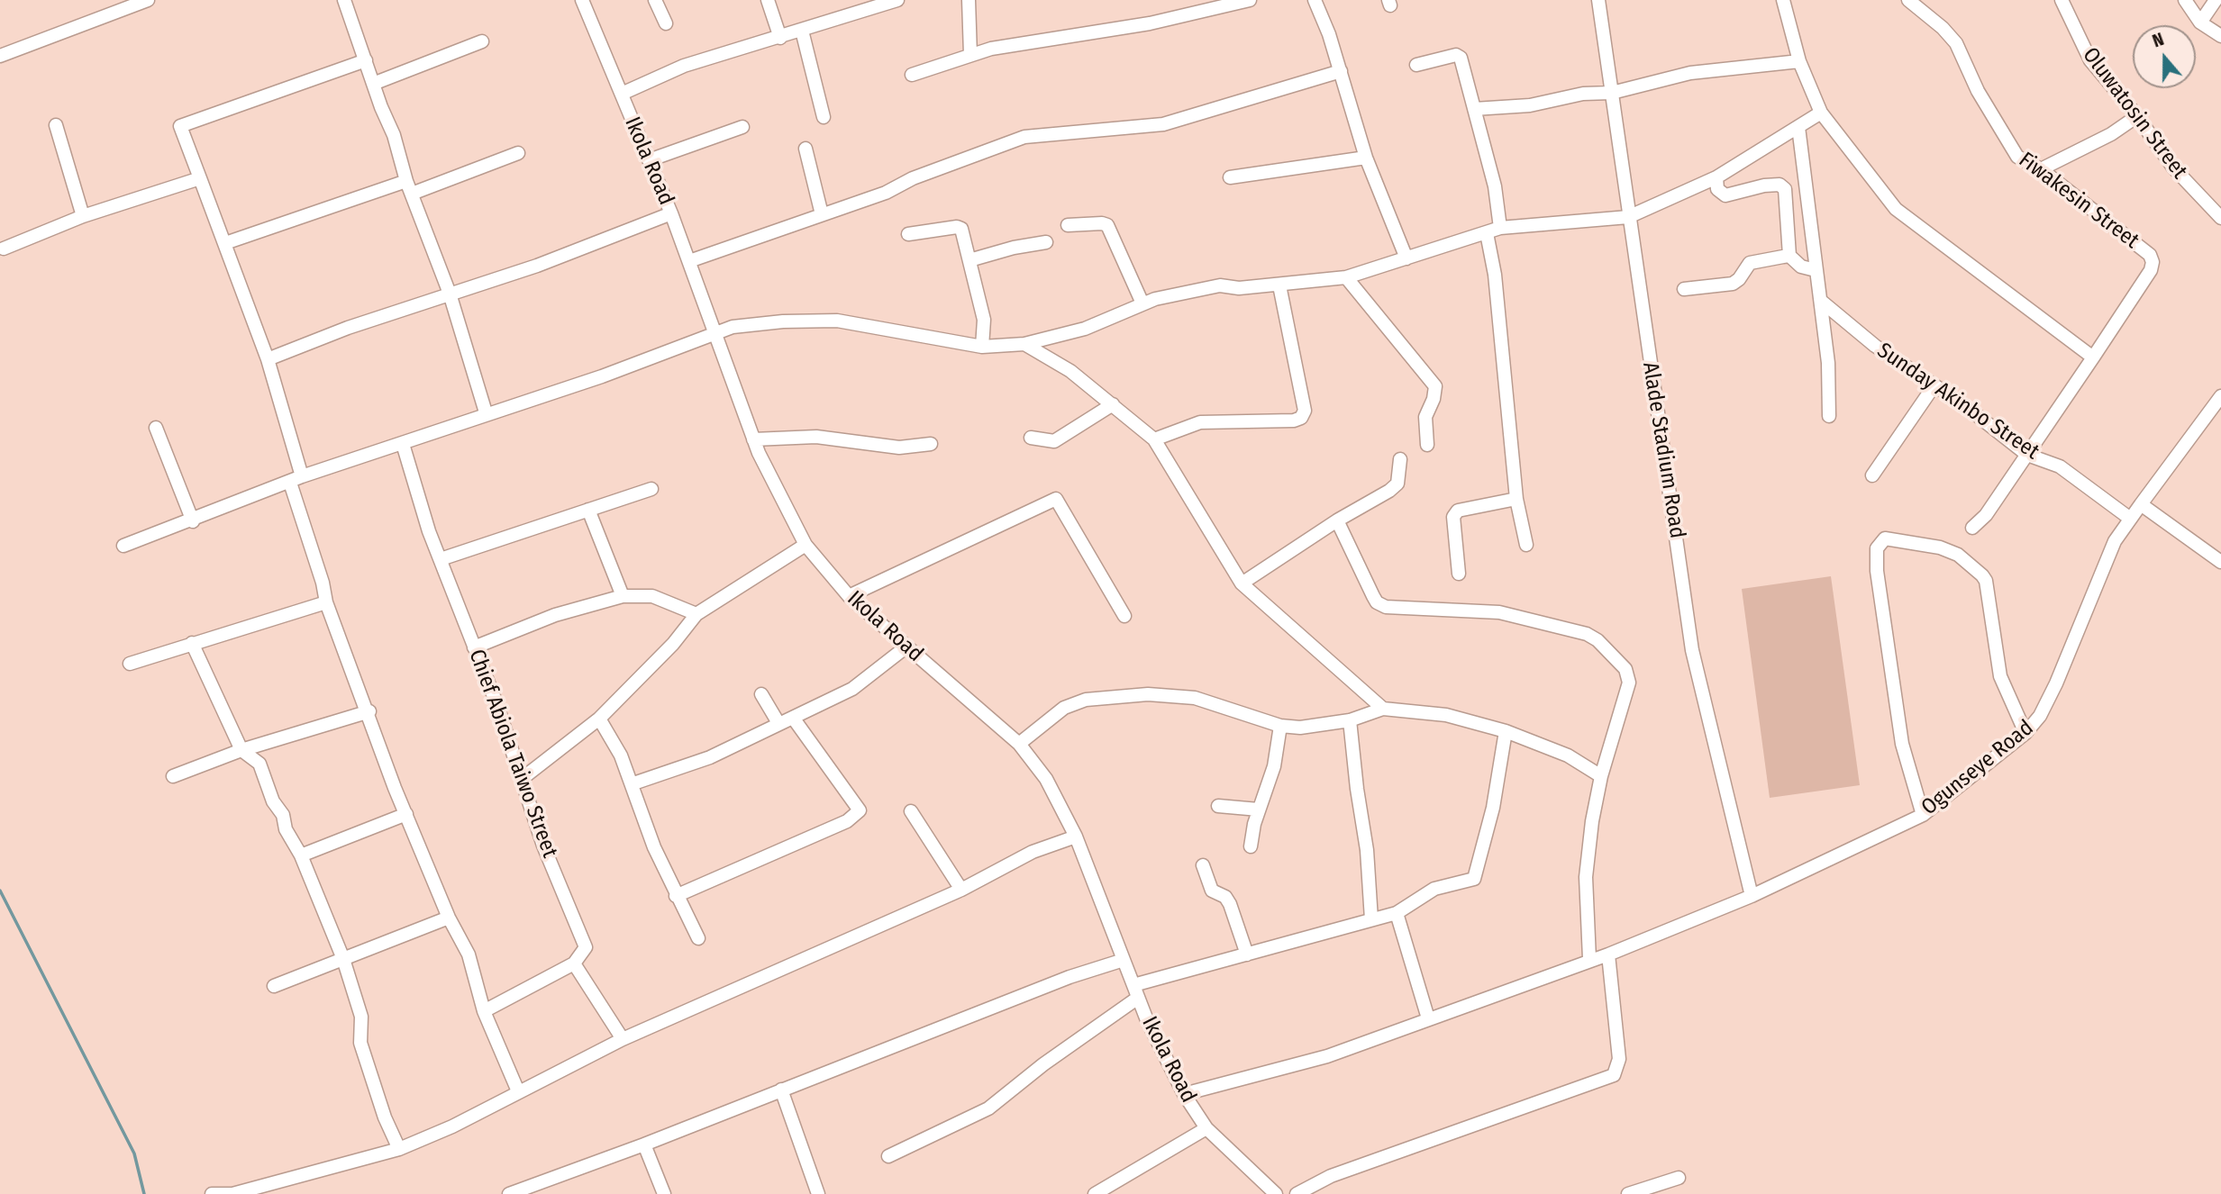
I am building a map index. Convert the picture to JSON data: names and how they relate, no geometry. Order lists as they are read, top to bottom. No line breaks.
{"streets":{"street":["Oluwatosin Street","Ikola Road","Fiwakesin Street","Sunday Akinbo Street","Alade Stadium Road","Chief Abiola Taiwo Street","Ogunseye Road"]},"crossings":[["Ikola Road","Ogunseye Road"],["Fiwakesin Street","Sunday Akinbo Street"],["Sunday Akinbo Street","Ogunseye Road"],["Alade Stadium Road","Ogunseye Road"]],"north":"top"}
